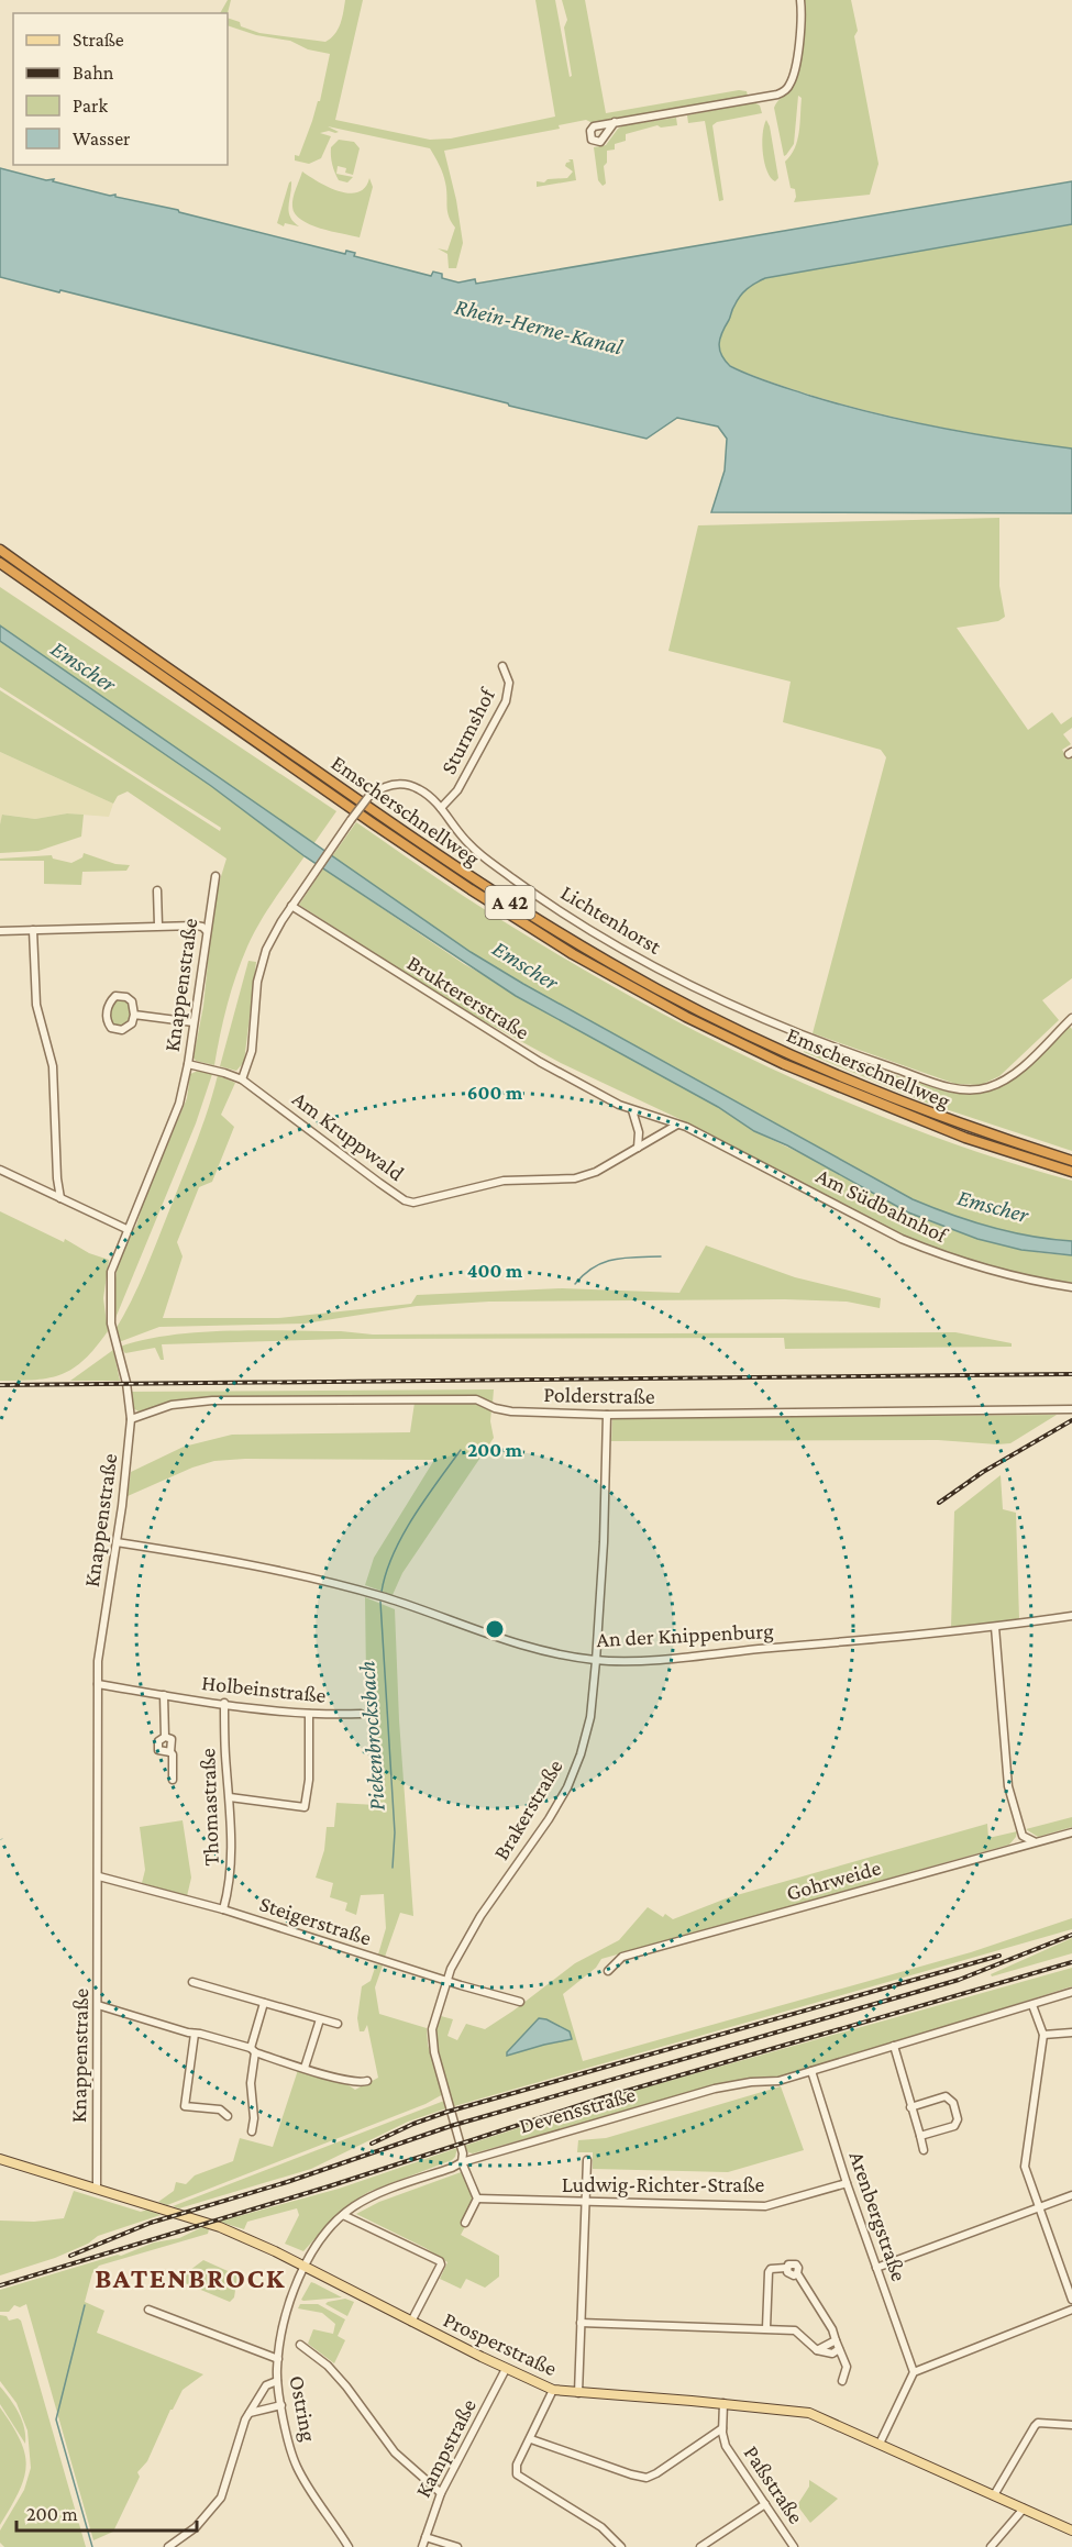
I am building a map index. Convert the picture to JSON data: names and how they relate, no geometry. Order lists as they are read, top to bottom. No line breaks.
{"streets":{"highway":["Emscherschnellweg","A 42"],"main road":["Prosperstraße"],"street":["Sturmshof","Lichtenhorst","Knappenstraße","Bruktererstraße","Am Kruppwald","Am Südbahnhof","Polderstraße","An der Knippenburg","Holbeinstraße","Thomastraße","Brakerstraße","Gohrweide","Steigerstraße","Devensstraße","Ludwig-Richter-Straße","Arenbergstraße","Ostring","Kampstraße","Paßstraße"]},"crossings":[["Sturmshof","Lichtenhorst"],["Lichtenhorst","Bruktererstraße"],["Lichtenhorst","Am Kruppwald"],["Knappenstraße","Am Kruppwald"],["Knappenstraße","Polderstraße"],["Knappenstraße","An der Knippenburg"],["Knappenstraße","Holbeinstraße"],["Knappenstraße","Steigerstraße"],["Knappenstraße","Prosperstraße"],["Bruktererstraße","Am Kruppwald"],["Bruktererstraße","Am Südbahnhof"],["Polderstraße","Brakerstraße"],["An der Knippenburg","Brakerstraße"],["Holbeinstraße","Thomastraße"],["Thomastraße","Steigerstraße"],["Brakerstraße","Steigerstraße"],["Brakerstraße","Devensstraße"],["Devensstraße","Arenbergstraße"],["Devensstraße","Prosperstraße"],["Devensstraße","Ostring"],["Ludwig-Richter-Straße","Arenbergstraße"],["Prosperstraße","Ostring"],["Prosperstraße","Kampstraße"],["Prosperstraße","Paßstraße"]],"districts":["BATENBROCK"],"water":["Rhein-Herne-Kanal","Emscher","Piekenbrocksbach"],"legend":["Straße","Bahn","Park","Wasser"],"scale_bar":"200 m","rings":["600 m","400 m","200 m"]}
